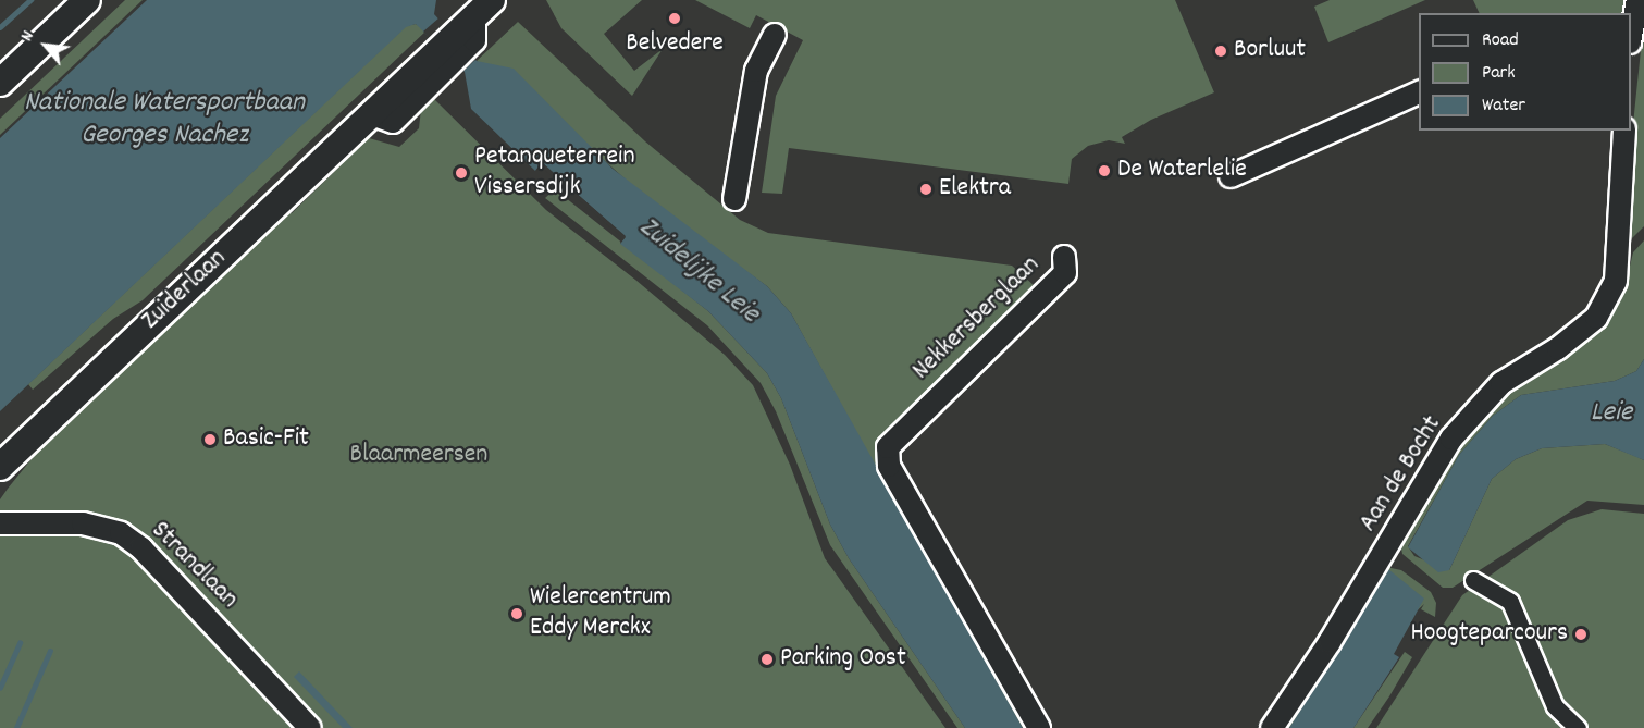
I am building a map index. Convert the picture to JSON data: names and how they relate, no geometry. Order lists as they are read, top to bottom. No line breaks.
{"streets":{"street":["Zuiderlaan","Nekkersberglaan","Aan de Bocht","Strandlaan"]},"water":["Nationale Watersportbaan Georges Nachez","Zuidelijke Leie","Leie"],"parks":["Blaarmeersen"],"places":["Belvedere","Borluut","De Waterlelie","Petanqueterrein Vissersdijk","Elektra","Basic-Fit","Wielercentrum Eddy Merckx","Hoogteparcours","Parking Oost"],"legend":["Road","Park","Water"],"north":"top left"}
